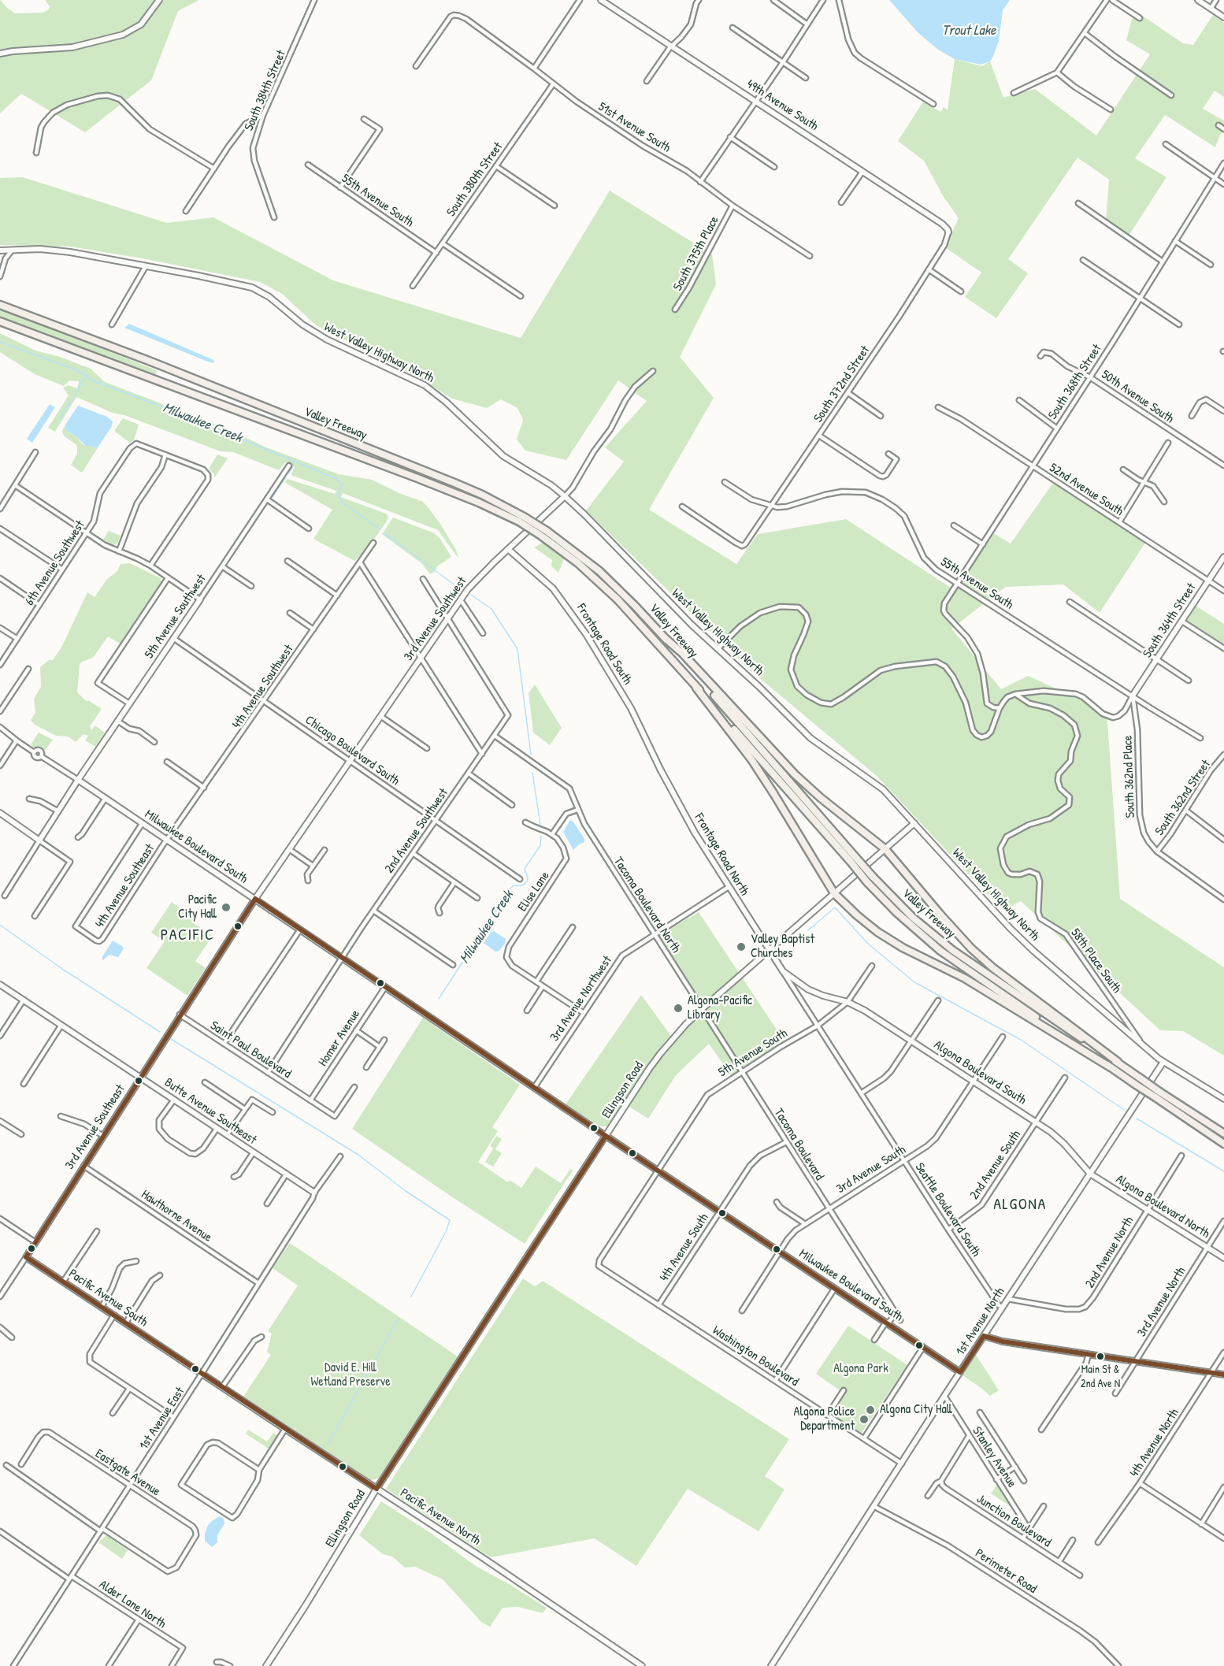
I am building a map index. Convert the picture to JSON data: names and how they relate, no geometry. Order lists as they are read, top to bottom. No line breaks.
{"streets":{"highway":["Valley Freeway"],"street":["South 384th Street","49th Avenue South","51st Avenue South","South 380th Street","55th Avenue South","South 375th Place","West Valley Highway North","South 368th Street","South 372nd Street","50th Avenue South","52nd Avenue South","6th Avenue Southwest","5th Avenue Southwest","3rd Avenue Southwest","South 364th Street","Frontage Road South","4th Avenue Southwest","Chicago Boulevard South","South 362nd Place","South 362nd Street","2nd Avenue Southwest","Milwaukee Boulevard South","Frontage Road North","4th Avenue Southeast","Elise Lane","Tacoma Boulevard North","58th Place South","3rd Avenue Northwest","Homer Avenue","Saint Paul Boulevard","5th Avenue South","Algona Boulevard South","Ellingson Road","Butte Avenue Southeast","3rd Avenue Southeast","Tacoma Boulevard","2nd Avenue South","3rd Avenue South","Algona Boulevard North","Seattle Boulevard South","Hawthorne Avenue","4th Avenue South","2nd Avenue North","Pacific Avenue South","3rd Avenue North","1st Avenue North","Washington Boulevard","1st Avenue East","4th Avenue North","Stanley Avenue","Eastgate Avenue","Pacific Avenue North","Junction Boulevard","Perimeter Road","Alder Lane North"]},"crossings":[["49th Avenue South","South 372nd Street"],["51st Avenue South","South 380th Street"],["51st Avenue South","South 375th Place"],["South 380th Street","55th Avenue South"],["55th Avenue South","South 368th Street"],["55th Avenue South","South 372nd Street"],["55th Avenue South","South 364th Street"],["55th Avenue South","South 362nd Place"],["West Valley Highway North","3rd Avenue Southwest"],["West Valley Highway North","58th Place South"],["West Valley Highway North","Ellingson Road"],["West Valley Highway North","1st Avenue North"],["South 368th Street","50th Avenue South"],["South 368th Street","52nd Avenue South"],["52nd Avenue South","South 364th Street"],["5th Avenue Southwest","Chicago Boulevard South"],["5th Avenue Southwest","Milwaukee Boulevard South"],["3rd Avenue Southwest","Frontage Road South"],["3rd Avenue Southwest","Chicago Boulevard South"],["3rd Avenue Southwest","2nd Avenue Southwest"],["3rd Avenue Southwest","Milwaukee Boulevard South"],["3rd Avenue Southwest","3rd Avenue Southeast"],["South 364th Street","South 362nd Place"],["Frontage Road South","Frontage Road North"],["4th Avenue Southwest","Chicago Boulevard South"],["4th Avenue Southwest","Milwaukee Boulevard South"],["4th Avenue Southwest","4th Avenue Southeast"],["Chicago Boulevard South","2nd Avenue Southwest"],["South 362nd Place","South 362nd Street"],["2nd Avenue Southwest","Milwaukee Boulevard South"],["2nd Avenue Southwest","Tacoma Boulevard North"],["2nd Avenue Southwest","Saint Paul Boulevard"],["Milwaukee Boulevard South","4th Avenue Southeast"],["Milwaukee Boulevard South","3rd Avenue Northwest"],["Milwaukee Boulevard South","Homer Avenue"],["Milwaukee Boulevard South","5th Avenue South"],["Milwaukee Boulevard South","Ellingson Road"],["Milwaukee Boulevard South","3rd Avenue Southeast"],["Milwaukee Boulevard South","3rd Avenue South"],["Milwaukee Boulevard South","4th Avenue South"],["Milwaukee Boulevard South","1st Avenue North"],["Frontage Road North","3rd Avenue Northwest"],["Frontage Road North","Algona Boulevard South"],["Frontage Road North","Ellingson Road"],["Frontage Road North","Seattle Boulevard South"],["Tacoma Boulevard North","3rd Avenue Northwest"],["Tacoma Boulevard North","Ellingson Road"],["Tacoma Boulevard North","Tacoma Boulevard"],["Homer Avenue","Saint Paul Boulevard"],["Saint Paul Boulevard","3rd Avenue Southeast"],["5th Avenue South","Algona Boulevard South"],["5th Avenue South","Tacoma Boulevard"],["5th Avenue South","Seattle Boulevard South"],["5th Avenue South","Washington Boulevard"],["Algona Boulevard South","2nd Avenue South"],["Algona Boulevard South","3rd Avenue South"],["Algona Boulevard South","Algona Boulevard North"],["Algona Boulevard South","Seattle Boulevard South"],["Algona Boulevard South","1st Avenue North"],["Ellingson Road","Tacoma Boulevard"],["Ellingson Road","Pacific Avenue North"],["Butte Avenue Southeast","3rd Avenue Southeast"],["Butte Avenue Southeast","1st Avenue East"],["3rd Avenue Southeast","Hawthorne Avenue"],["3rd Avenue Southeast","Pacific Avenue South"],["Tacoma Boulevard","3rd Avenue South"],["Tacoma Boulevard","4th Avenue South"],["2nd Avenue South","Seattle Boulevard South"],["3rd Avenue South","Seattle Boulevard South"],["Algona Boulevard North","2nd Avenue North"],["Algona Boulevard North","3rd Avenue North"],["Algona Boulevard North","1st Avenue North"],["Seattle Boulevard South","1st Avenue North"],["Hawthorne Avenue","1st Avenue East"],["4th Avenue South","Washington Boulevard"],["2nd Avenue North","1st Avenue North"],["Pacific Avenue South","1st Avenue East"],["Pacific Avenue South","Pacific Avenue North"],["1st Avenue North","Washington Boulevard"],["1st Avenue North","Stanley Avenue"],["1st Avenue North","Perimeter Road"],["1st Avenue East","Eastgate Avenue"],["1st Avenue East","Pacific Avenue North"],["1st Avenue East","Alder Lane North"]],"districts":["PACIFIC","ALGONA"],"water":["Trout Lake","Milwaukee Creek"],"parks":["David E. Hill Wetland Preserve","Algona Park"],"places":["Pacific City Hall","Valley Baptist Churches","Algona-Pacific Library","Main St & 2nd Ave N","Algona City Hall","Algona Police Department"]}
